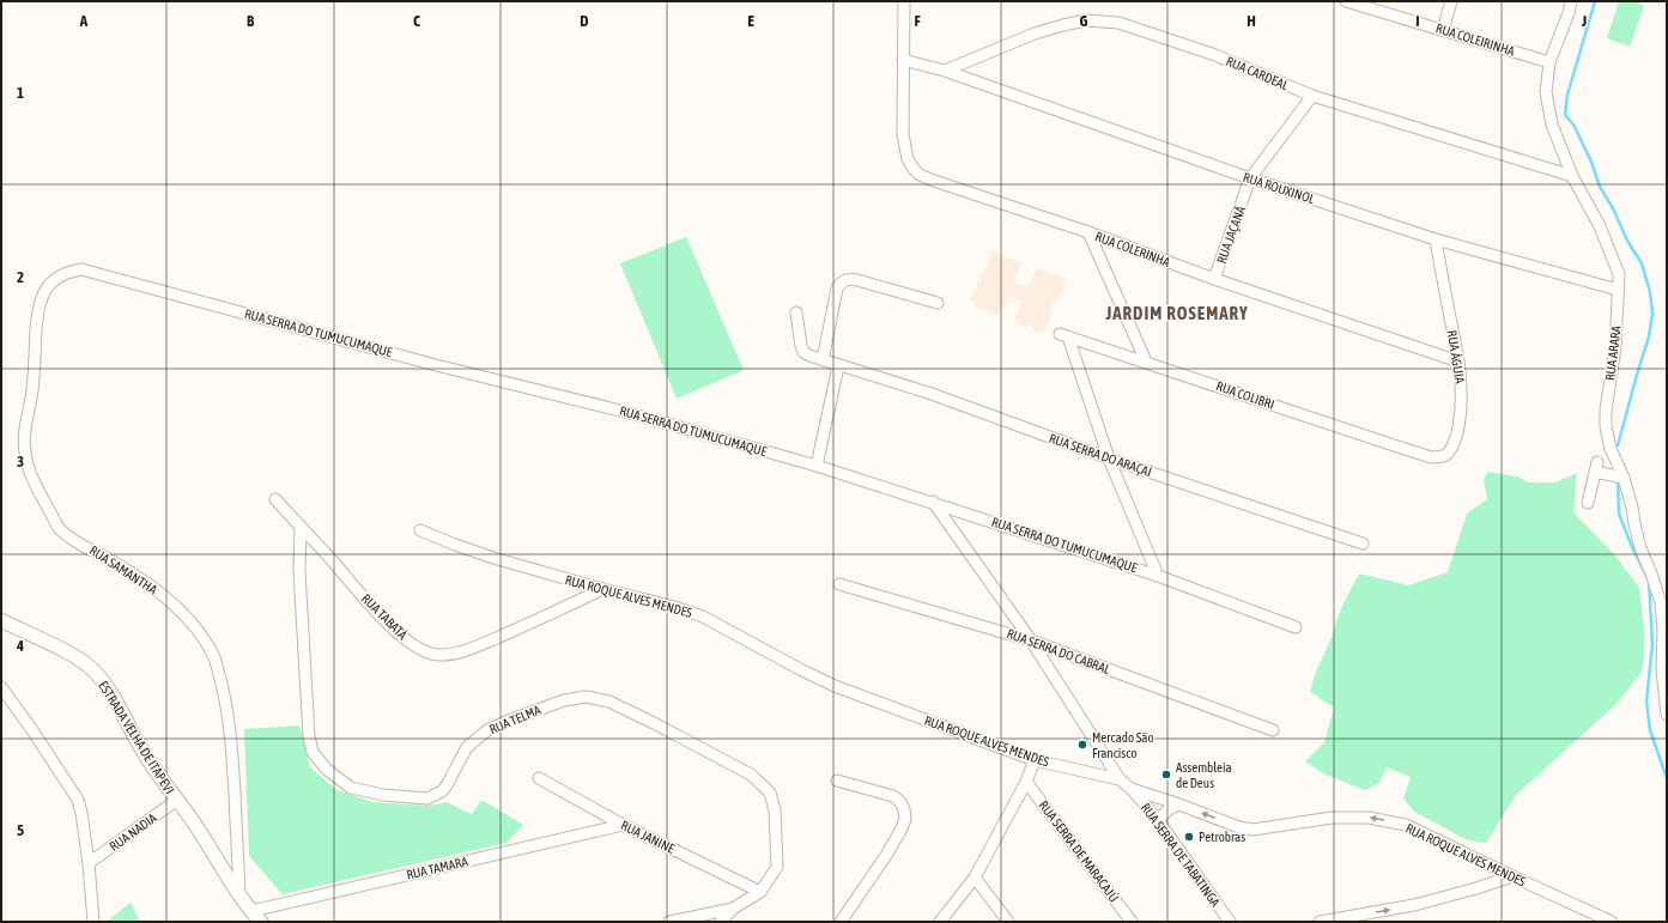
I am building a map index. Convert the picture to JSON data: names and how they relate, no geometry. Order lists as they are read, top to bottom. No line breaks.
{"streets":{"street":["RUA COLEIRINHA","RUA CARDEAL","RUA ROUXINOL","RUA JAÇANÃ","RUA COLERINHA","RUA SERRA DO TUMUCUMAQUE","RUA ARARA","RUA ÁGUIA","RUA COLIBRI","RUA SERRA DO ARAÇAÍ","RUA SAMANTHA","RUA ROQUE ALVES MENDES","RUA TABATÁ","RUA SERRA DO CABRAL","RUA TELMA","ESTRADA VELHA DE ITAPEVI","RUA NADIA","RUA JANINE","RUA SERRA DE MARACAJÚ","RUA SERRA DE TABATINGA","RUA TAMARA"]},"crossings":[["RUA COLEIRINHA","RUA ARARA"],["RUA CARDEAL","RUA ROUXINOL"],["RUA CARDEAL","RUA JAÇANÃ"],["RUA CARDEAL","RUA ARARA"],["RUA ROUXINOL","RUA JAÇANÃ"],["RUA ROUXINOL","RUA COLERINHA"],["RUA ROUXINOL","RUA ARARA"],["RUA ROUXINOL","RUA ÁGUIA"],["RUA JAÇANÃ","RUA COLERINHA"],["RUA COLERINHA","RUA ÁGUIA"],["RUA SERRA DO TUMUCUMAQUE","RUA SAMANTHA"],["RUA ÁGUIA","RUA COLIBRI"],["RUA COLIBRI","RUA SERRA DO ARAÇAÍ"],["RUA SAMANTHA","ESTRADA VELHA DE ITAPEVI"],["RUA ROQUE ALVES MENDES","RUA TABATÁ"],["RUA ROQUE ALVES MENDES","RUA SERRA DE TABATINGA"],["RUA TABATÁ","RUA TELMA"],["RUA TELMA","RUA JANINE"],["ESTRADA VELHA DE ITAPEVI","RUA NADIA"],["ESTRADA VELHA DE ITAPEVI","RUA TAMARA"],["RUA JANINE","RUA TAMARA"]],"districts":["JARDIM ROSEMARY"],"places":["Mercado São Francisco","Assembleia de Deus","Petrobras"],"grid":{"columns":["A","B","C","D","E","F","G","H","I","J"],"rows":["1","2","3","4","5"]}}
